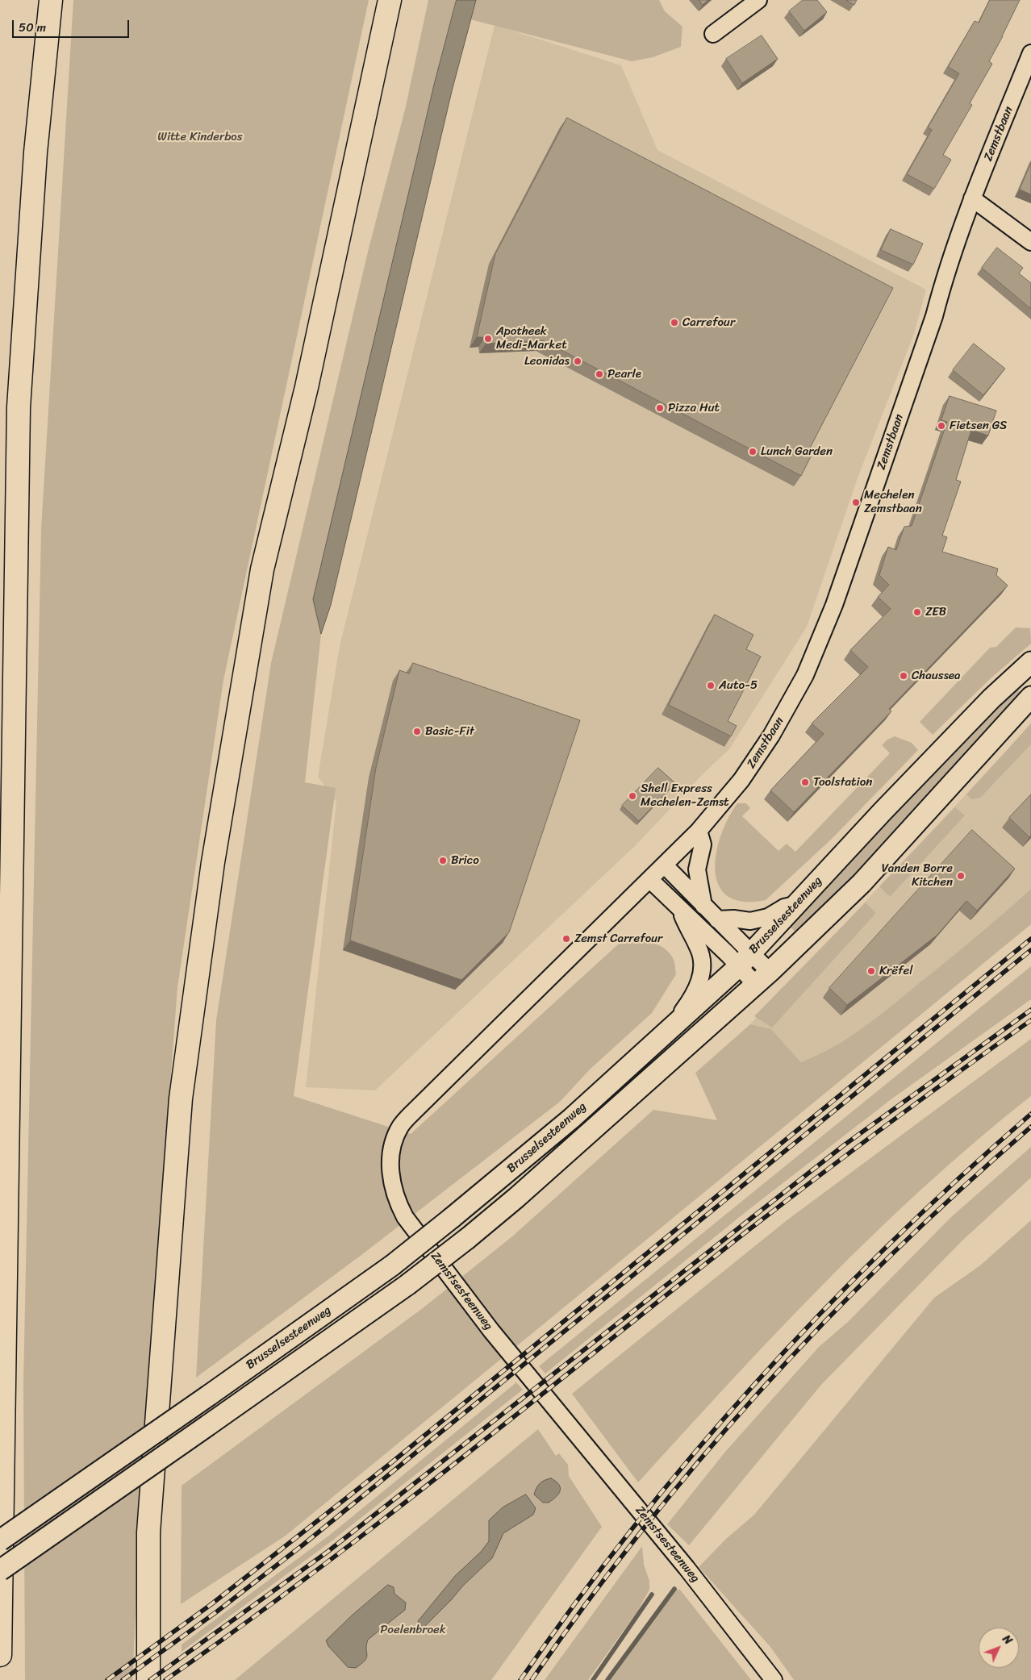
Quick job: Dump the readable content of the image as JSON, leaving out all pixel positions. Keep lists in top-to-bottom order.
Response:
{
  "streets": {
    "main road": ["Brusselsesteenweg"],
    "street": ["Zemstbaan", "Zemstsesteenweg"]
  },
  "crossings": [
    ["Zemstbaan", "Zemstsesteenweg"]
  ],
  "parks": ["Witte Kinderbos", "Poelenbroek"],
  "places": [
    "Carrefour",
    "Apotheek Medi-Market",
    "Leonidas",
    "Pearle",
    "Pizza Hut",
    "Fietsen GS",
    "Lunch Garden",
    "Mechelen Zemstbaan",
    "ZEB",
    "Chaussea",
    "Auto-5",
    "Basic-Fit",
    "Toolstation",
    "Shell Express Mechelen-Zemst",
    "Brico",
    "Vanden Borre Kitchen",
    "Zemst Carrefour",
    "Krëfel"
  ],
  "scale_bar": "50 m",
  "north": "top right"
}
